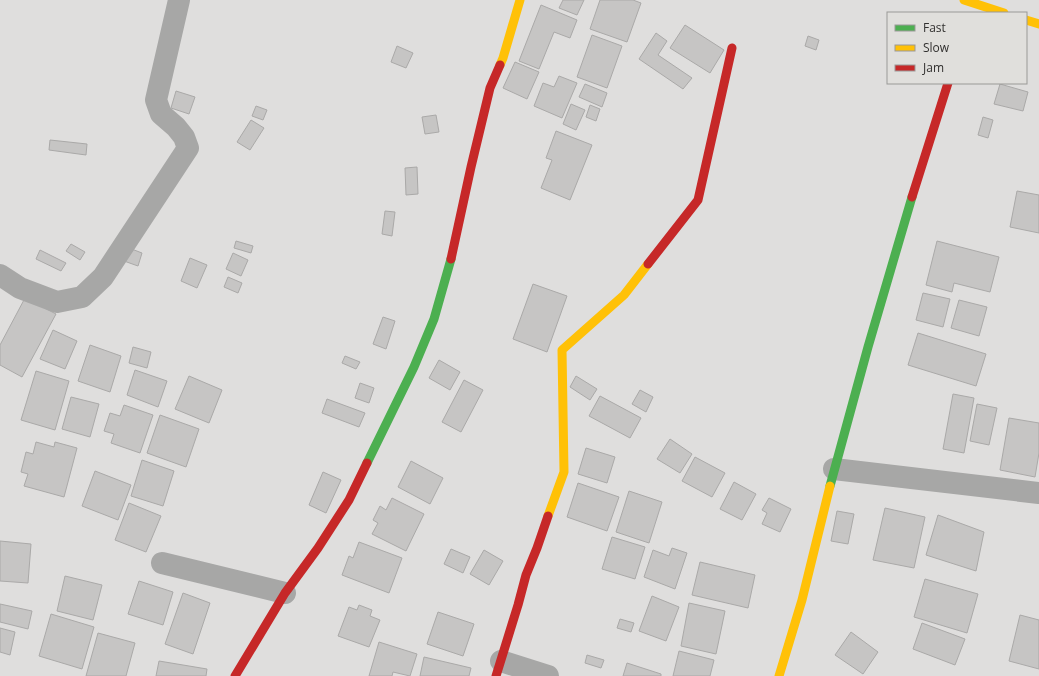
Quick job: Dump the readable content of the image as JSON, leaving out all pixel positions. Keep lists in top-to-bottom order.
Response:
{
  "legend": ["Fast", "Slow", "Jam"]
}
